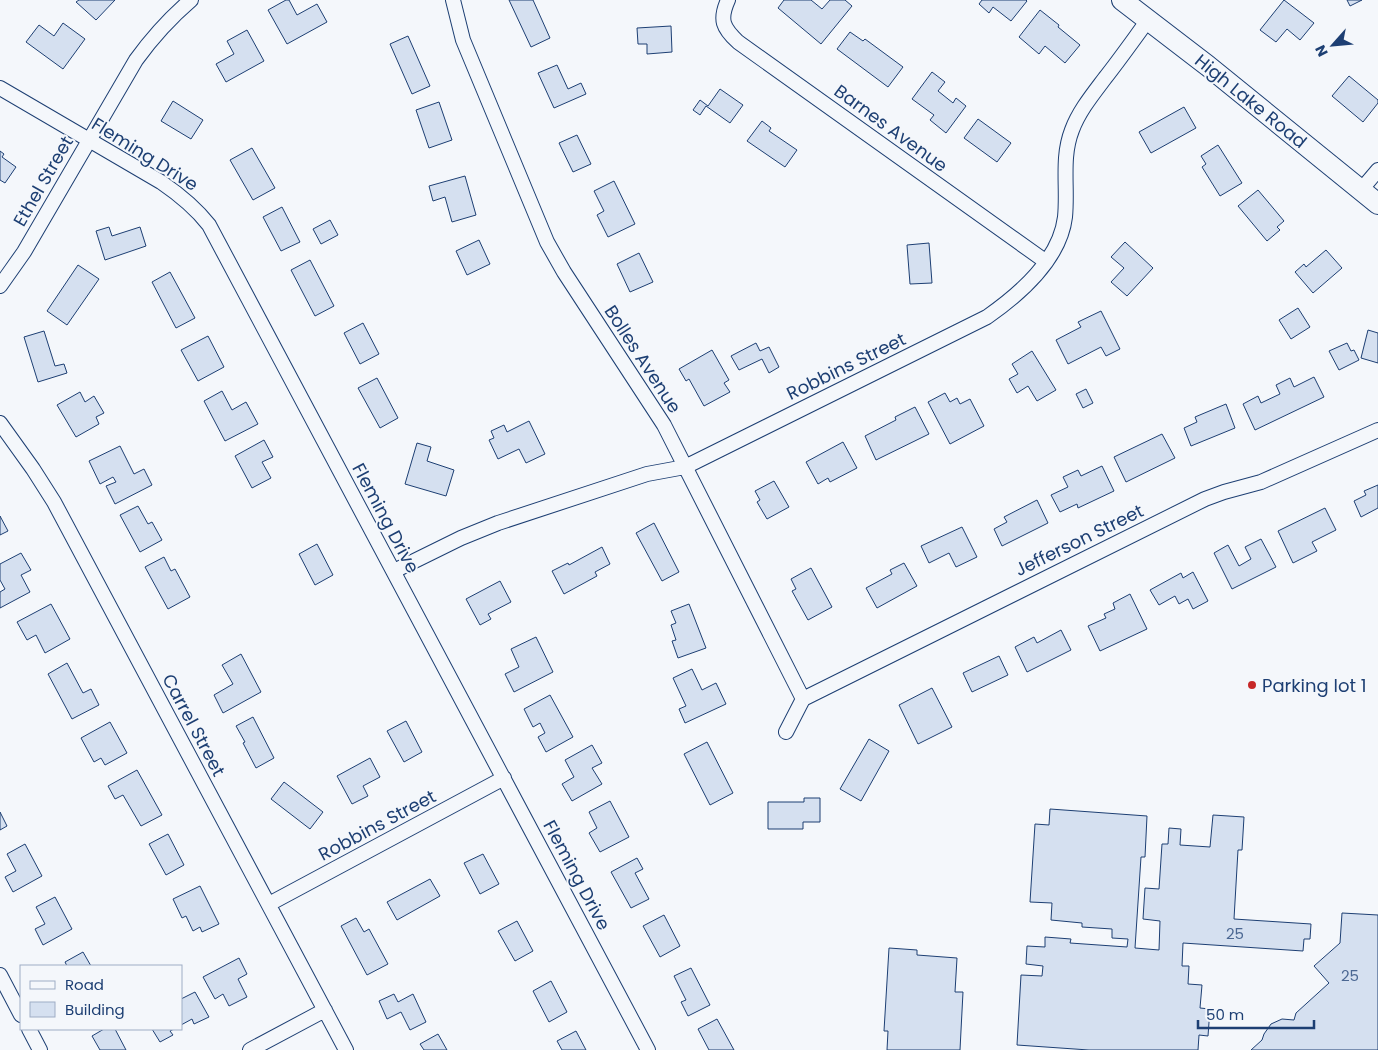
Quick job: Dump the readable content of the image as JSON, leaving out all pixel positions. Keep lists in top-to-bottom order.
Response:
{
  "streets": {
    "street": [
      "High Lake Road",
      "Barnes Avenue",
      "Fleming Drive",
      "Ethel Street",
      "Bolles Avenue",
      "Robbins Street",
      "Jefferson Street",
      "Carrel Street"
    ]
  },
  "crossings": [
    ["High Lake Road", "Robbins Street"],
    ["Barnes Avenue", "Robbins Street"],
    ["Fleming Drive", "Ethel Street"],
    ["Fleming Drive", "Robbins Street"],
    ["Bolles Avenue", "Robbins Street"],
    ["Bolles Avenue", "Jefferson Street"],
    ["Robbins Street", "Carrel Street"]
  ],
  "places": ["Parking lot 1"],
  "house_numbers": ["25", "25"],
  "legend": ["Road", "Building"],
  "scale_bar": "50 m",
  "north": "bottom left"
}
